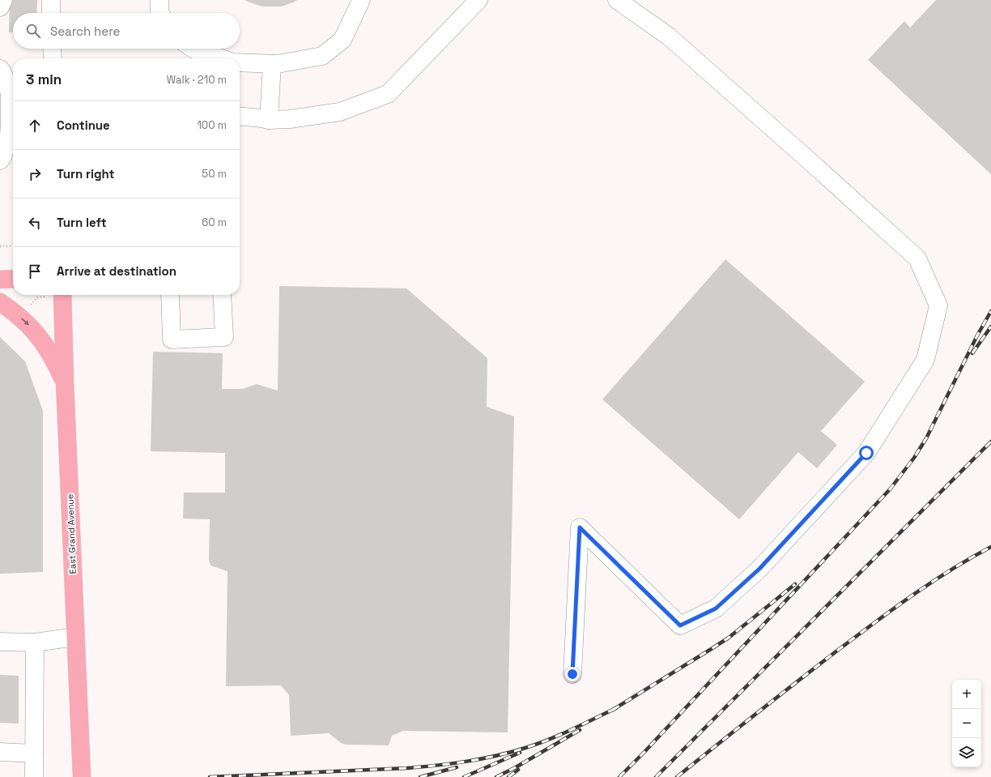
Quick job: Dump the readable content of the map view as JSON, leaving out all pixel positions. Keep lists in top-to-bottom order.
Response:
{
  "streets": {
    "main road": ["East Grand Avenue"]
  },
  "page": {
    "search": "Search here",
    "heading": ["3 min", "Walk · 210 m"],
    "list": [
      ["Continue", "100 m"],
      ["Turn right", "50 m"],
      ["Turn left", "60 m"],
      "Arrive at destination"
    ],
    "map_buttons": ["+", "−"]
  }
}
